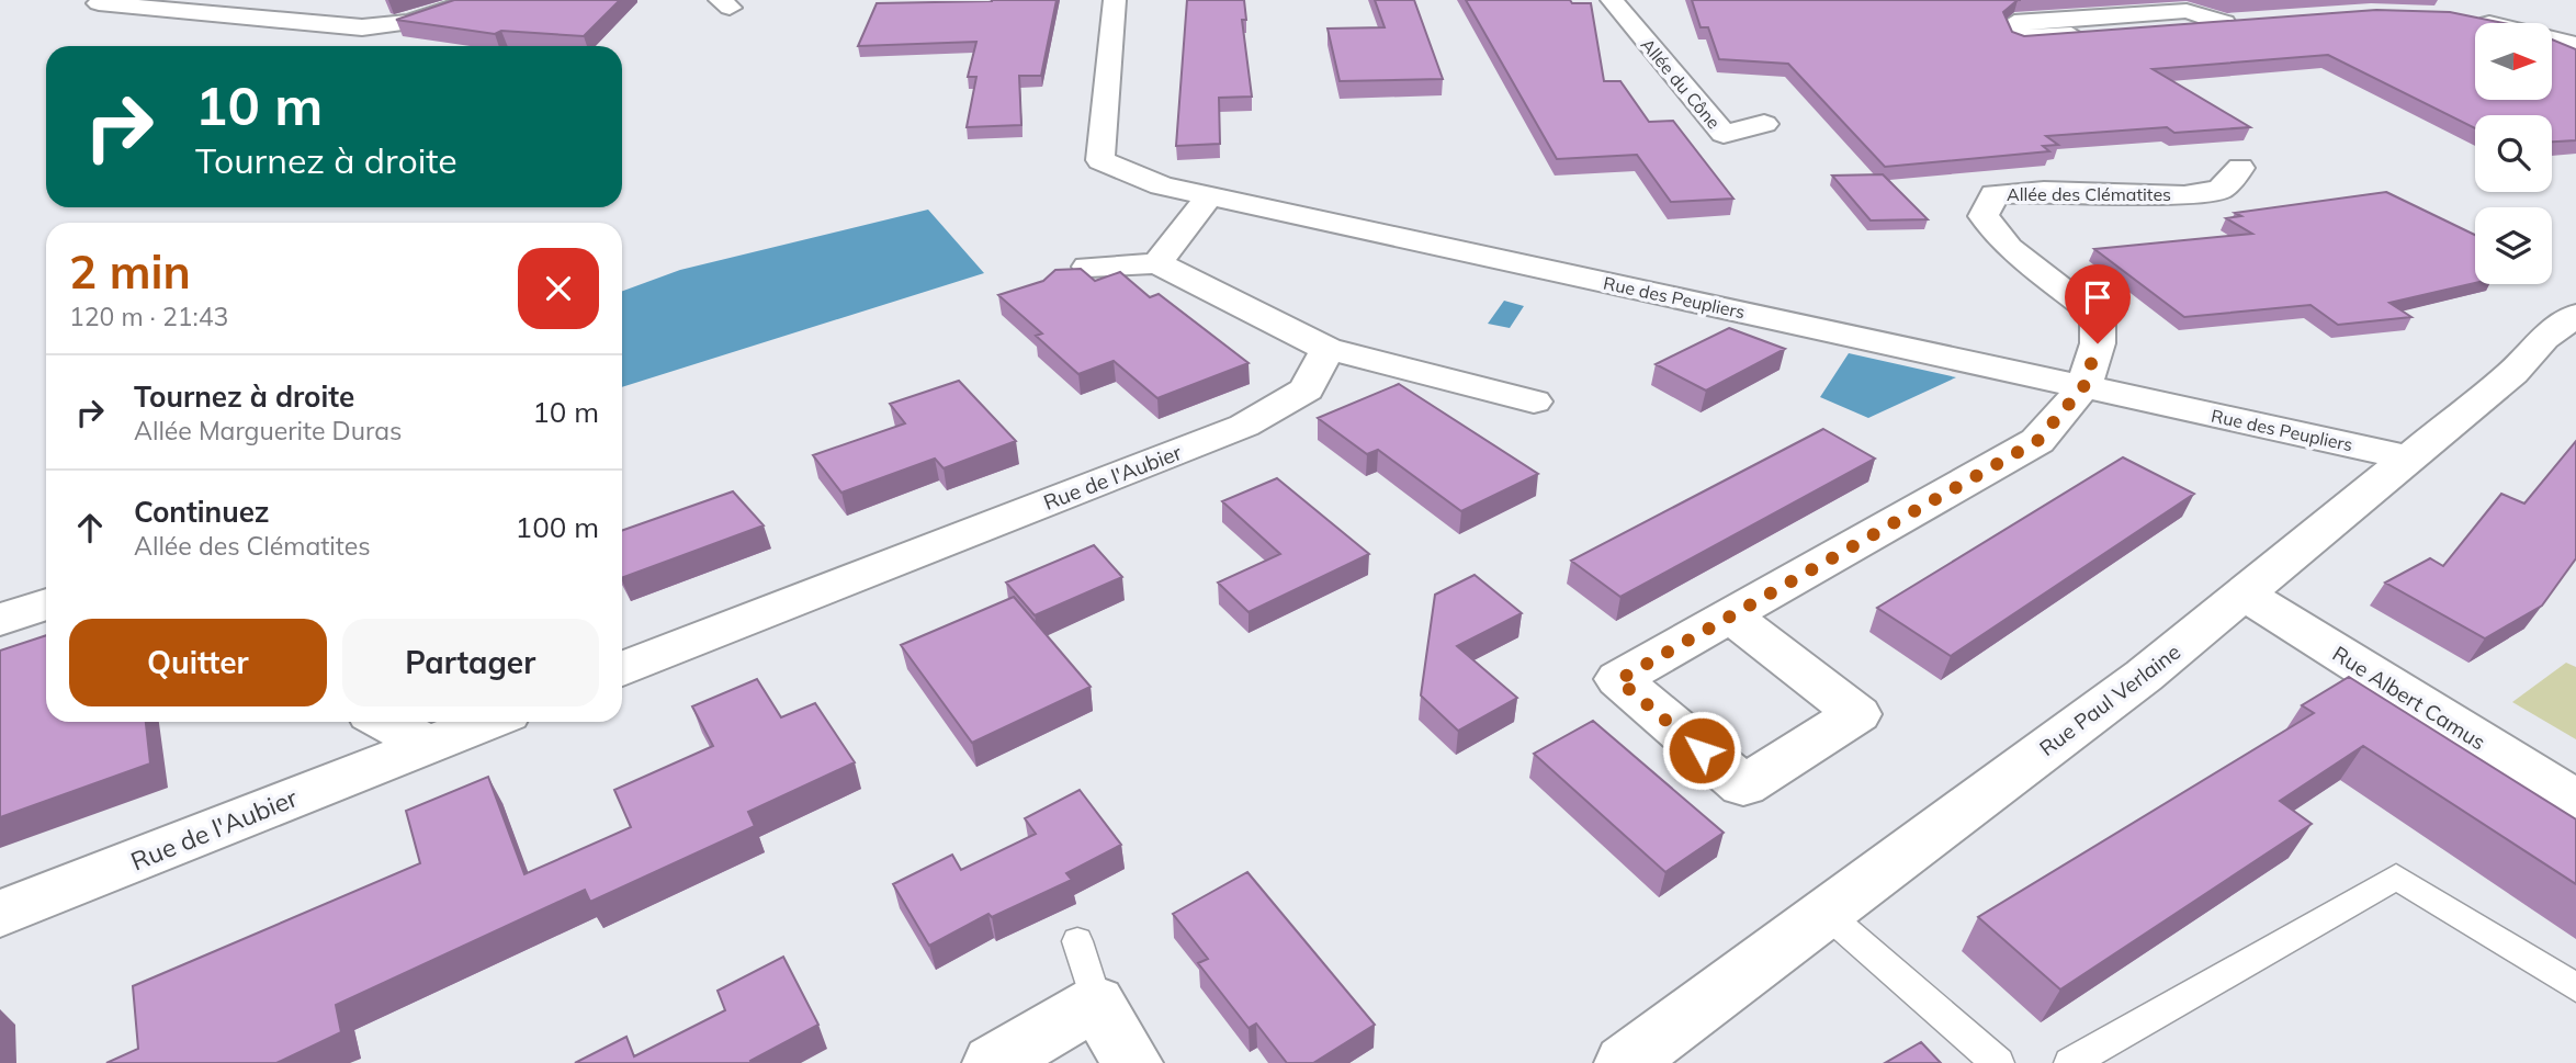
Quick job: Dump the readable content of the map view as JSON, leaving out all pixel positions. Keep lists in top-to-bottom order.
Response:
{
  "streets": {
    "street": [
      "Allée du Cône",
      "Allée des Clématites",
      "Rue des Peupliers",
      "Rue de l'Aubier",
      "Rue Albert Camus",
      "Rue Paul Verlaine"
    ]
  },
  "crossings": [
    ["Allée des Clématites", "Rue des Peupliers"],
    ["Rue des Peupliers", "Rue Paul Verlaine"],
    ["Rue Albert Camus", "Rue Paul Verlaine"]
  ],
  "north": "right",
  "page": {
    "turn": ["10 m", "Tournez à droite"],
    "heading": ["2 min", "120 m · 21:43"],
    "list": [
      {
        "name": "Tournez à droite",
        "note": "Allée Marguerite Duras",
        "value": "10 m"
      },
      {
        "name": "Continuez",
        "note": "Allée des Clématites",
        "value": "100 m"
      }
    ],
    "buttons": ["Quitter", "Partager"]
  }
}
